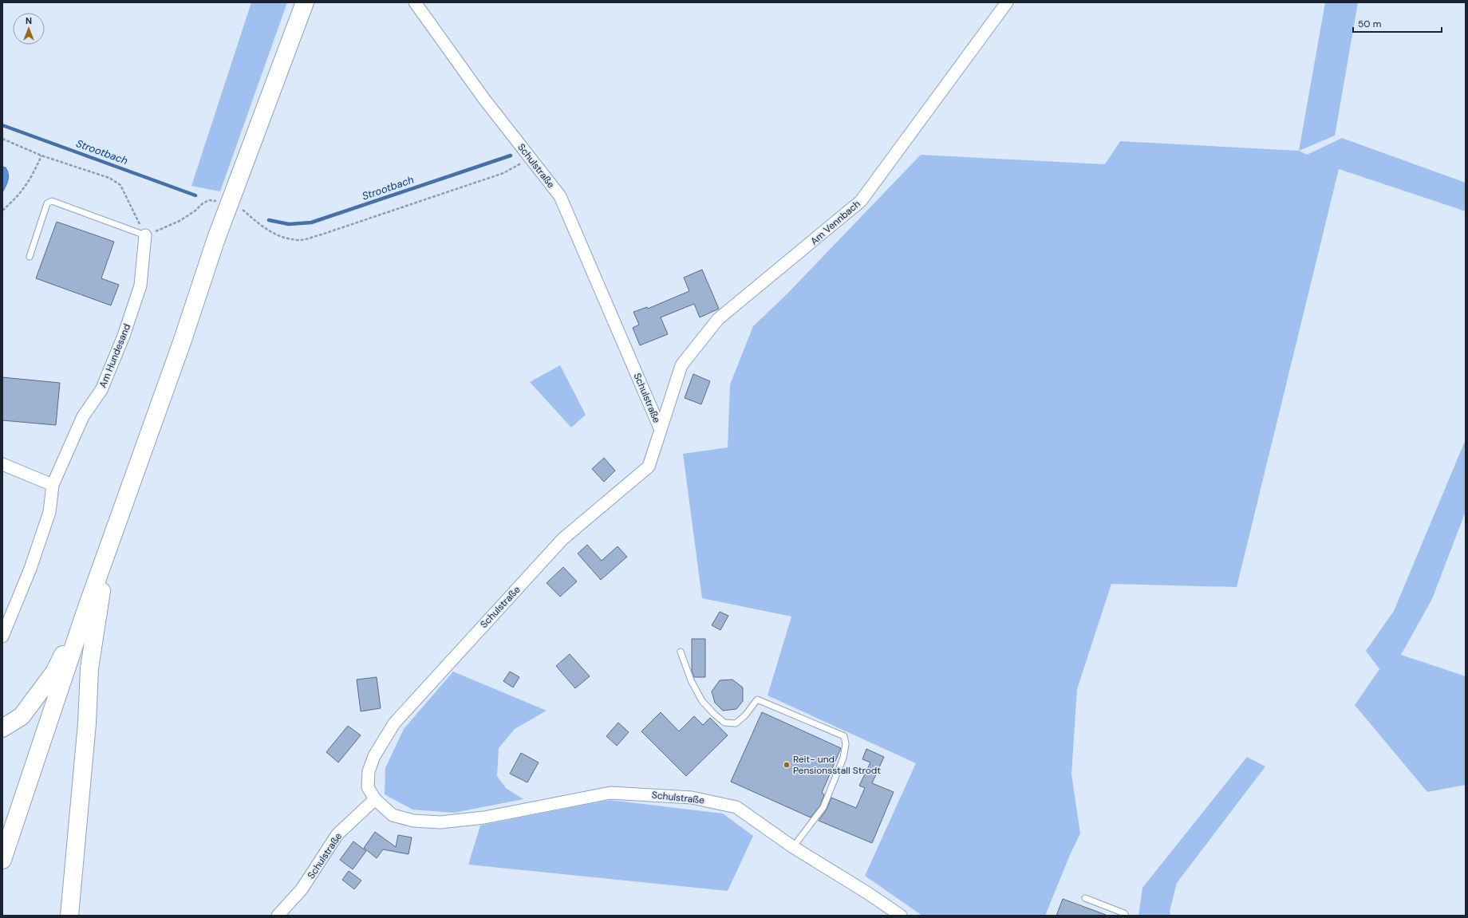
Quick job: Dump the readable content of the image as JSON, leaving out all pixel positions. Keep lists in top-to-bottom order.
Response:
{
  "streets": {
    "street": ["Schulstraße", "Am Vennbach", "Am Hundesand"]
  },
  "crossings": [
    ["Schulstraße", "Am Vennbach"]
  ],
  "water": ["Strootbach"],
  "places": ["Reit- und Pensionsstall Strodt"],
  "scale_bar": "50 m",
  "north": "top"
}
